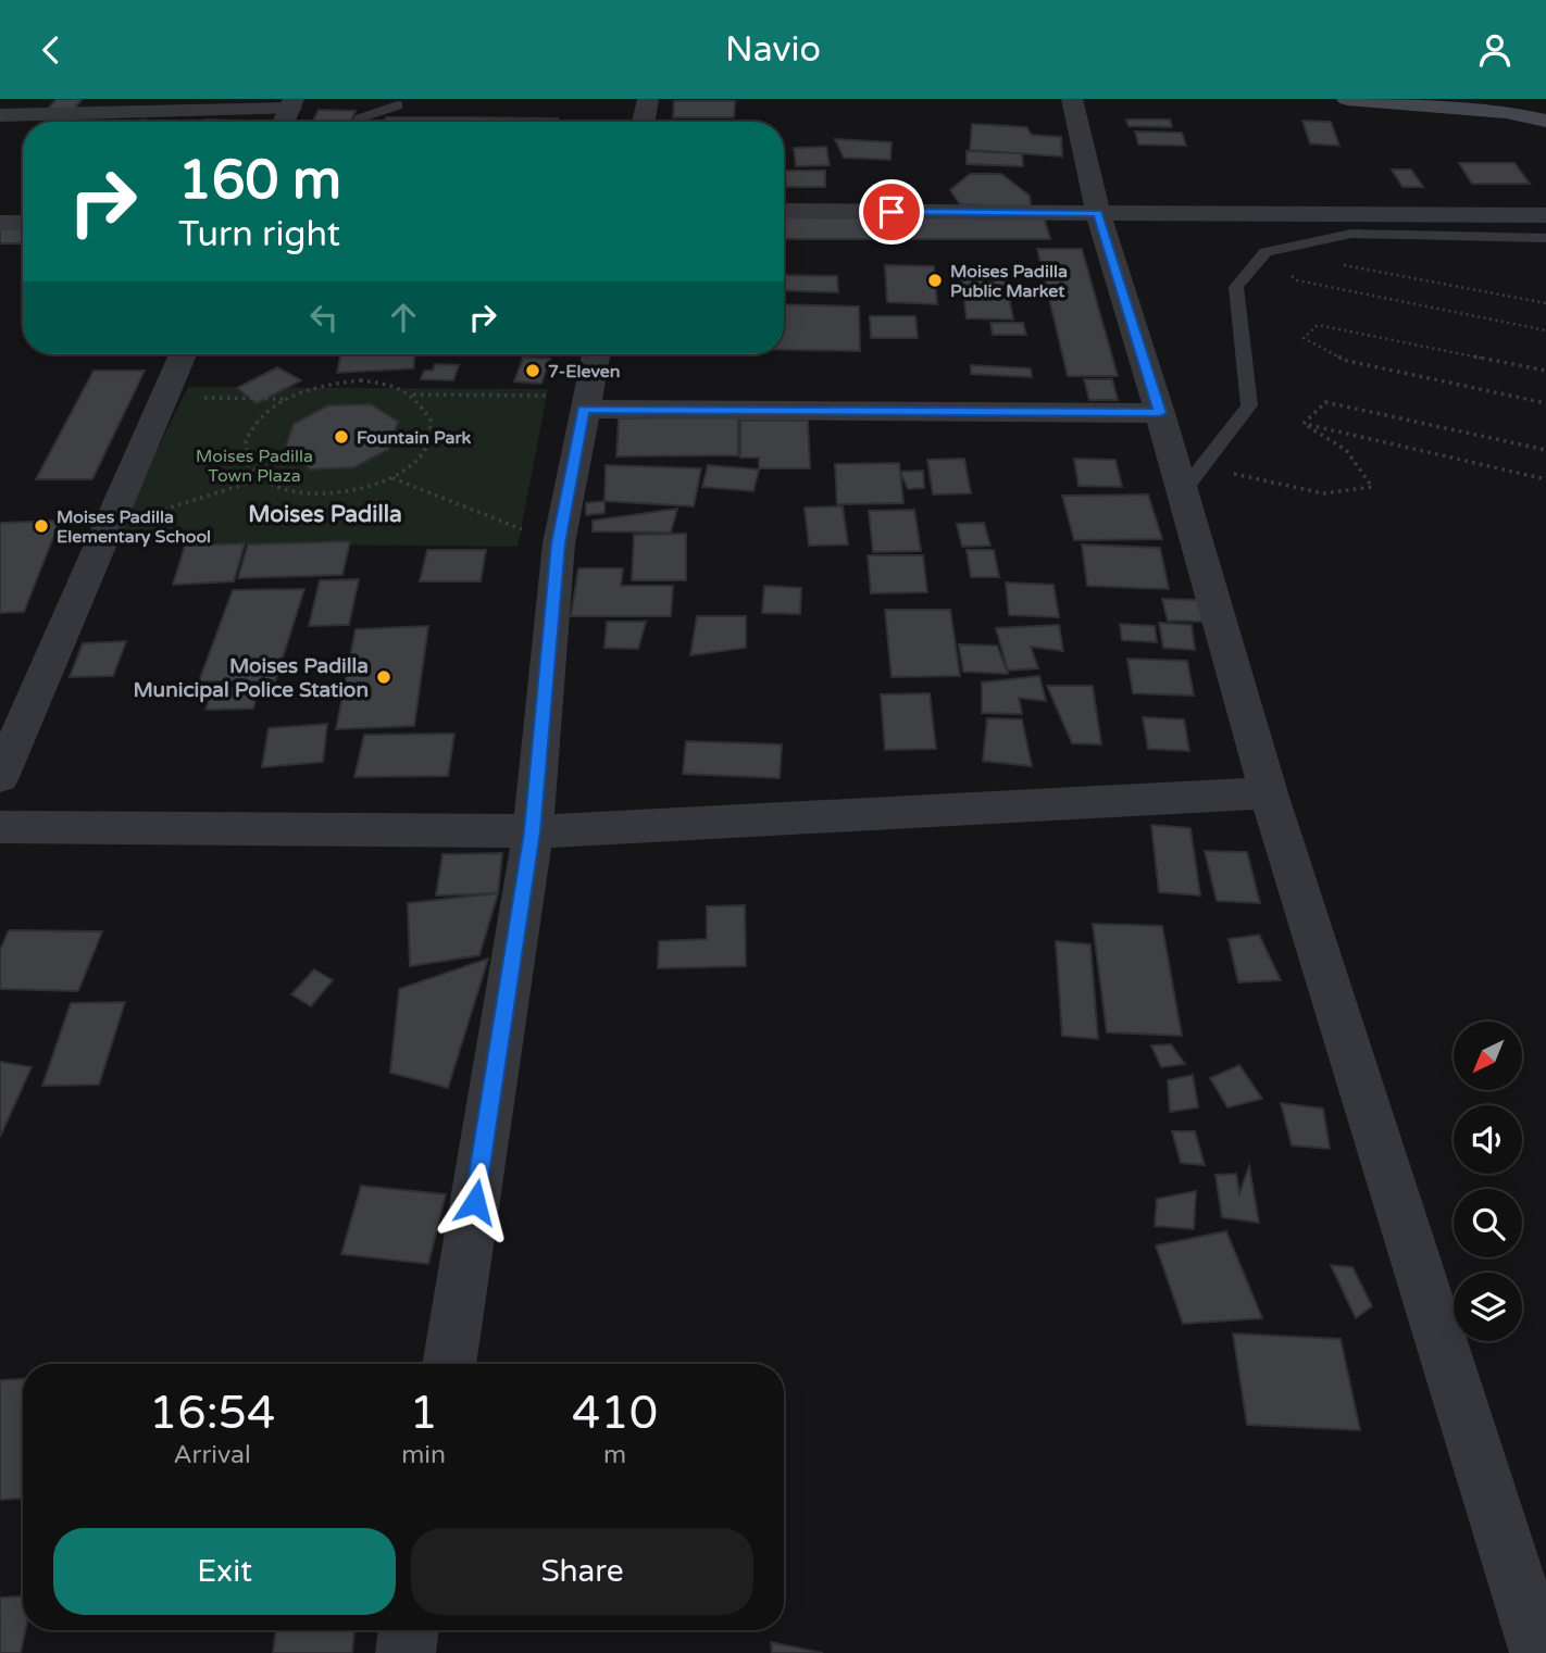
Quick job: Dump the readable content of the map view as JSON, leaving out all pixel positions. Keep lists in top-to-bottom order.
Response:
{
  "districts": ["Moises Padilla"],
  "parks": ["Moises Padilla Town Plaza"],
  "places": [
    "Moises Padilla Public Market",
    "7-Eleven",
    "Fountain Park",
    "Moises Padilla Elementary School",
    "Moises Padilla Municipal Police Station"
  ],
  "north": "bottom left",
  "page": {
    "header": "Navio",
    "turn": ["160 m", "Turn right"],
    "eta": [
      "16:54",
      "Arrival",
      "1",
      "min",
      "410",
      "m"
    ],
    "buttons": ["Exit", "Share"]
  }
}
